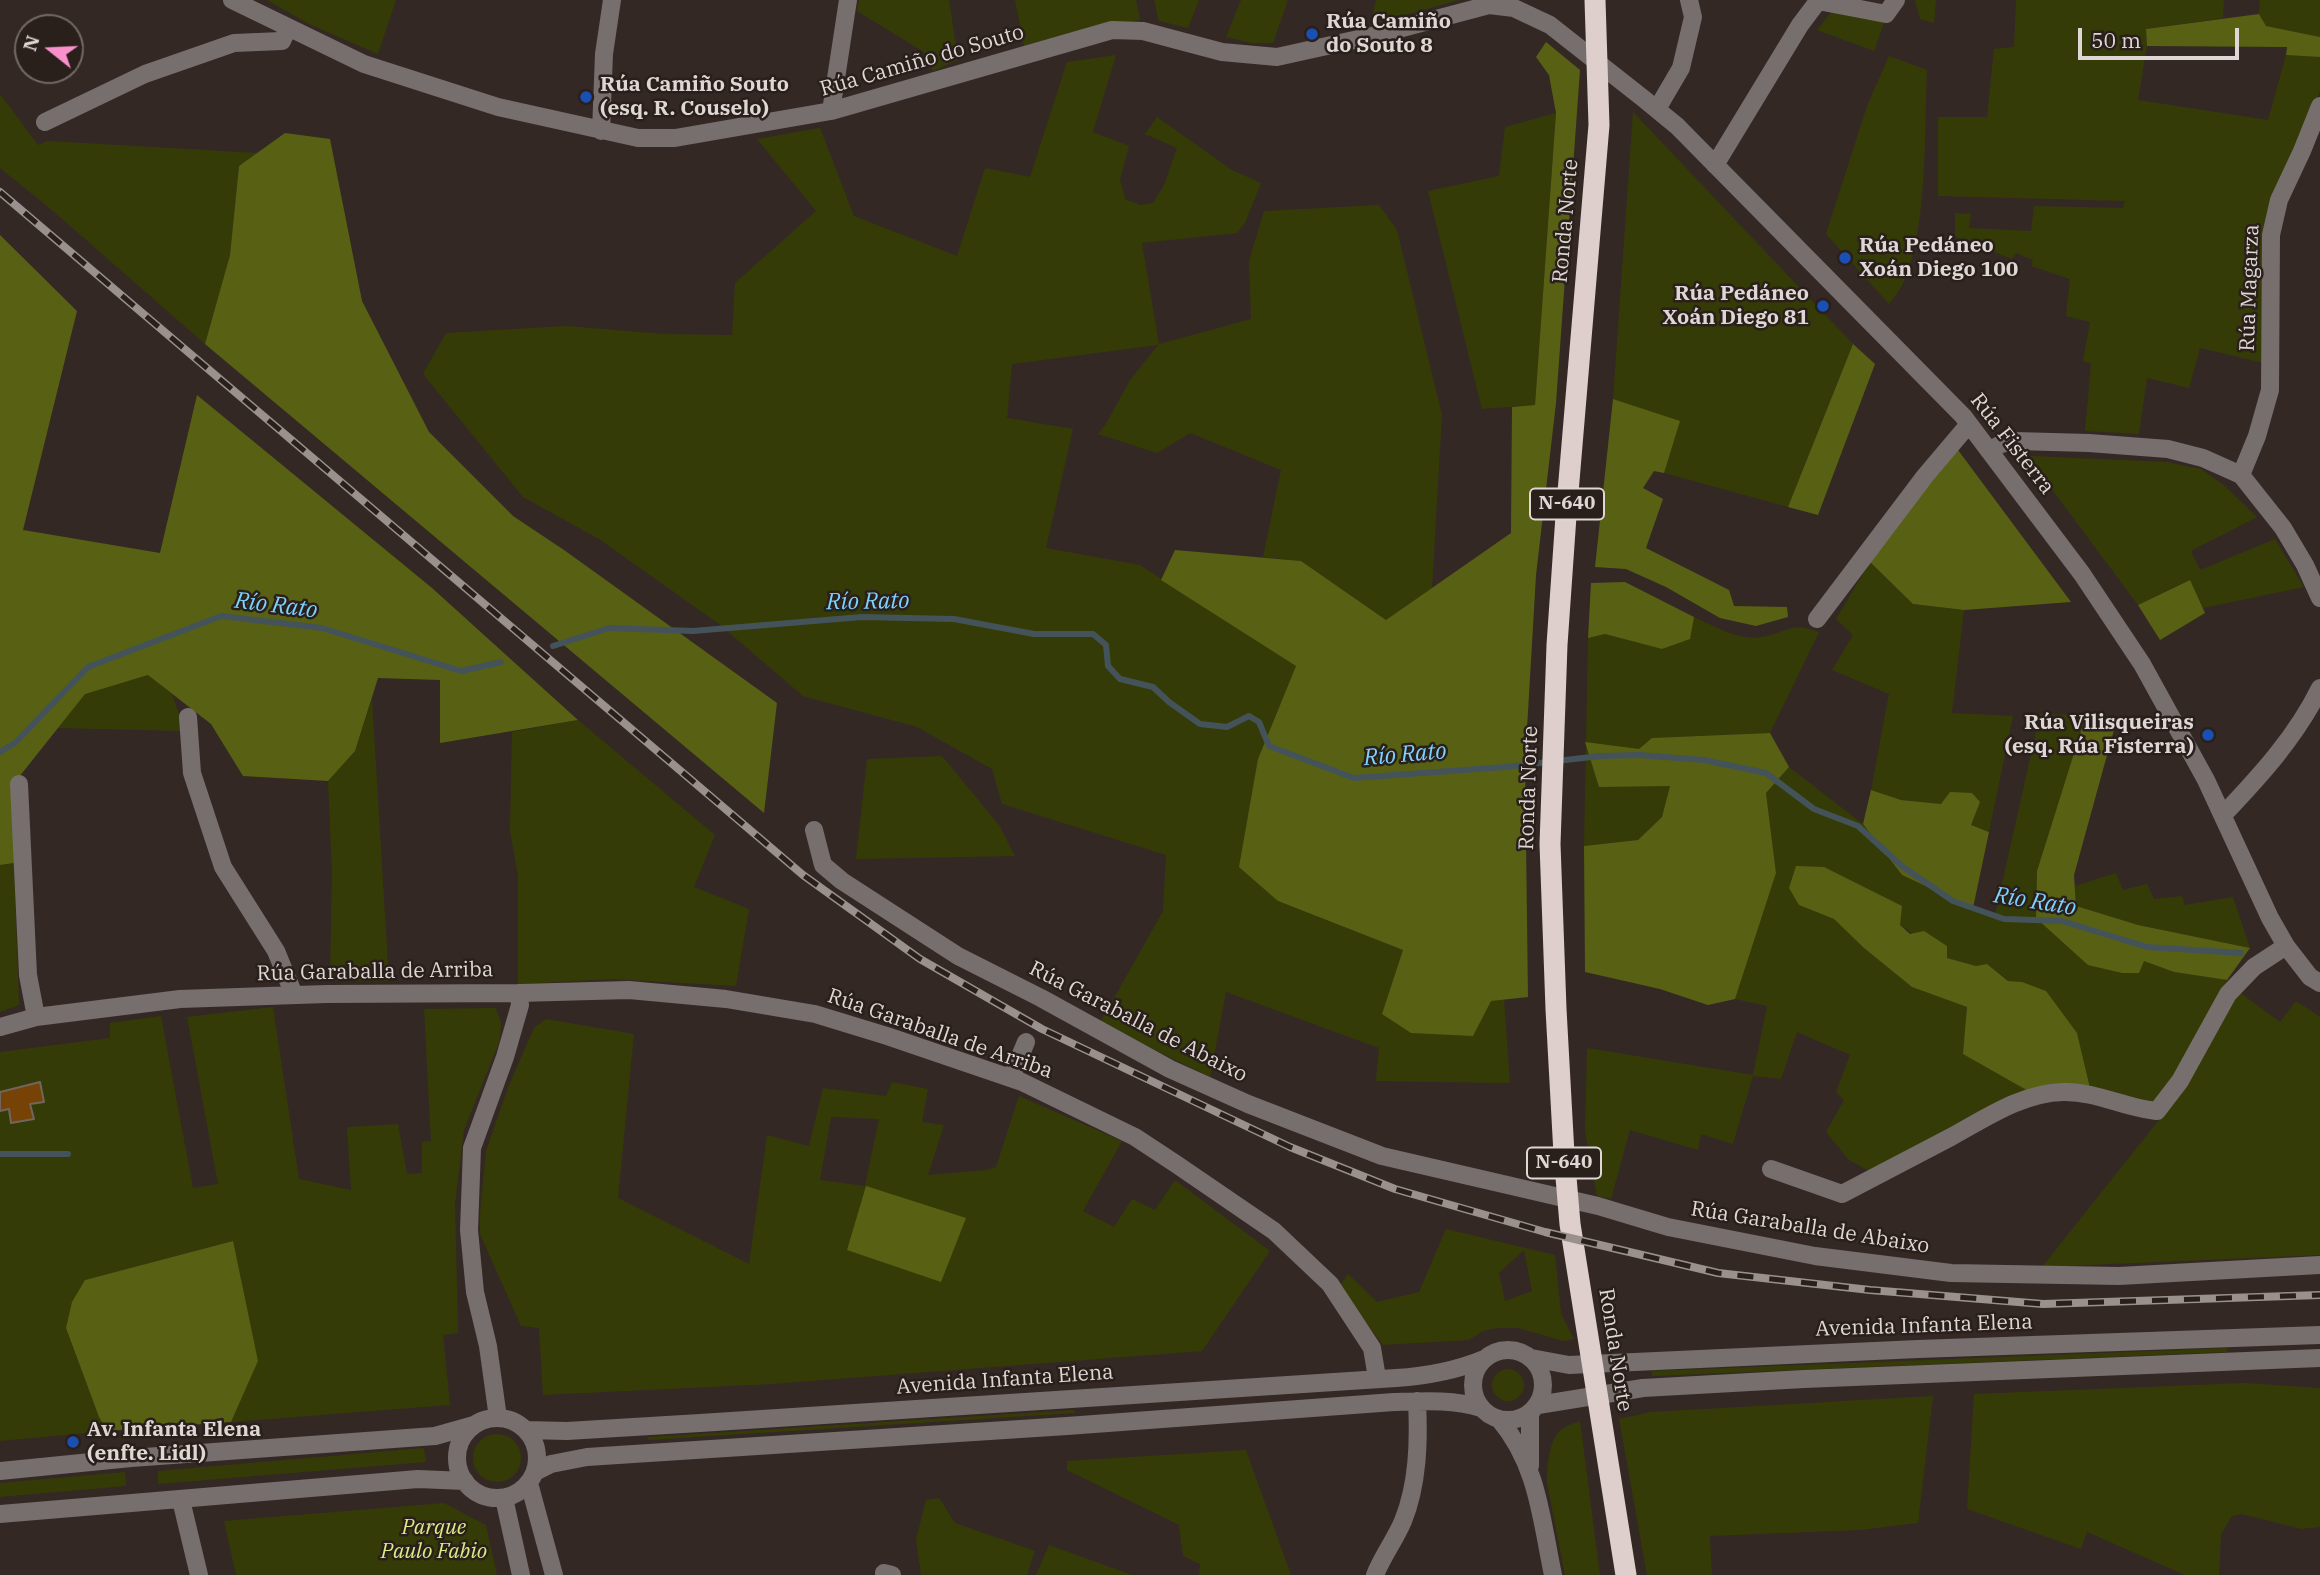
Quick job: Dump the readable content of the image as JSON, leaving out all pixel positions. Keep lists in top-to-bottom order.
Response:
{
  "streets": {
    "highway": ["Ronda Norte", "N-640"],
    "street": [
      "Rúa Camiño do Souto",
      "Rúa Magarza",
      "Rúa Fisterra",
      "Rúa Garaballa de Arriba",
      "Rúa Garaballa de Abaixo",
      "Avenida Infanta Elena"
    ]
  },
  "crossings": [
    ["Rúa Camiño do Souto", "Rúa Fisterra"],
    ["Rúa Garaballa de Arriba", "Avenida Infanta Elena"]
  ],
  "water": ["Río Rato"],
  "parks": ["Parque Paulo Fabio"],
  "places": [
    "Rúa Camiño do Souto 8",
    "Rúa Camiño Souto (esq. R. Couselo)",
    "Rúa Pedáneo Xoán Diego 100",
    "Rúa Pedáneo Xoán Diego 81",
    "Rúa Vilisqueiras (esq. Rúa Fisterra)",
    "Av. Infanta Elena (enfte. Lidl)"
  ],
  "scale_bar": "50 m",
  "north": "left"
}
